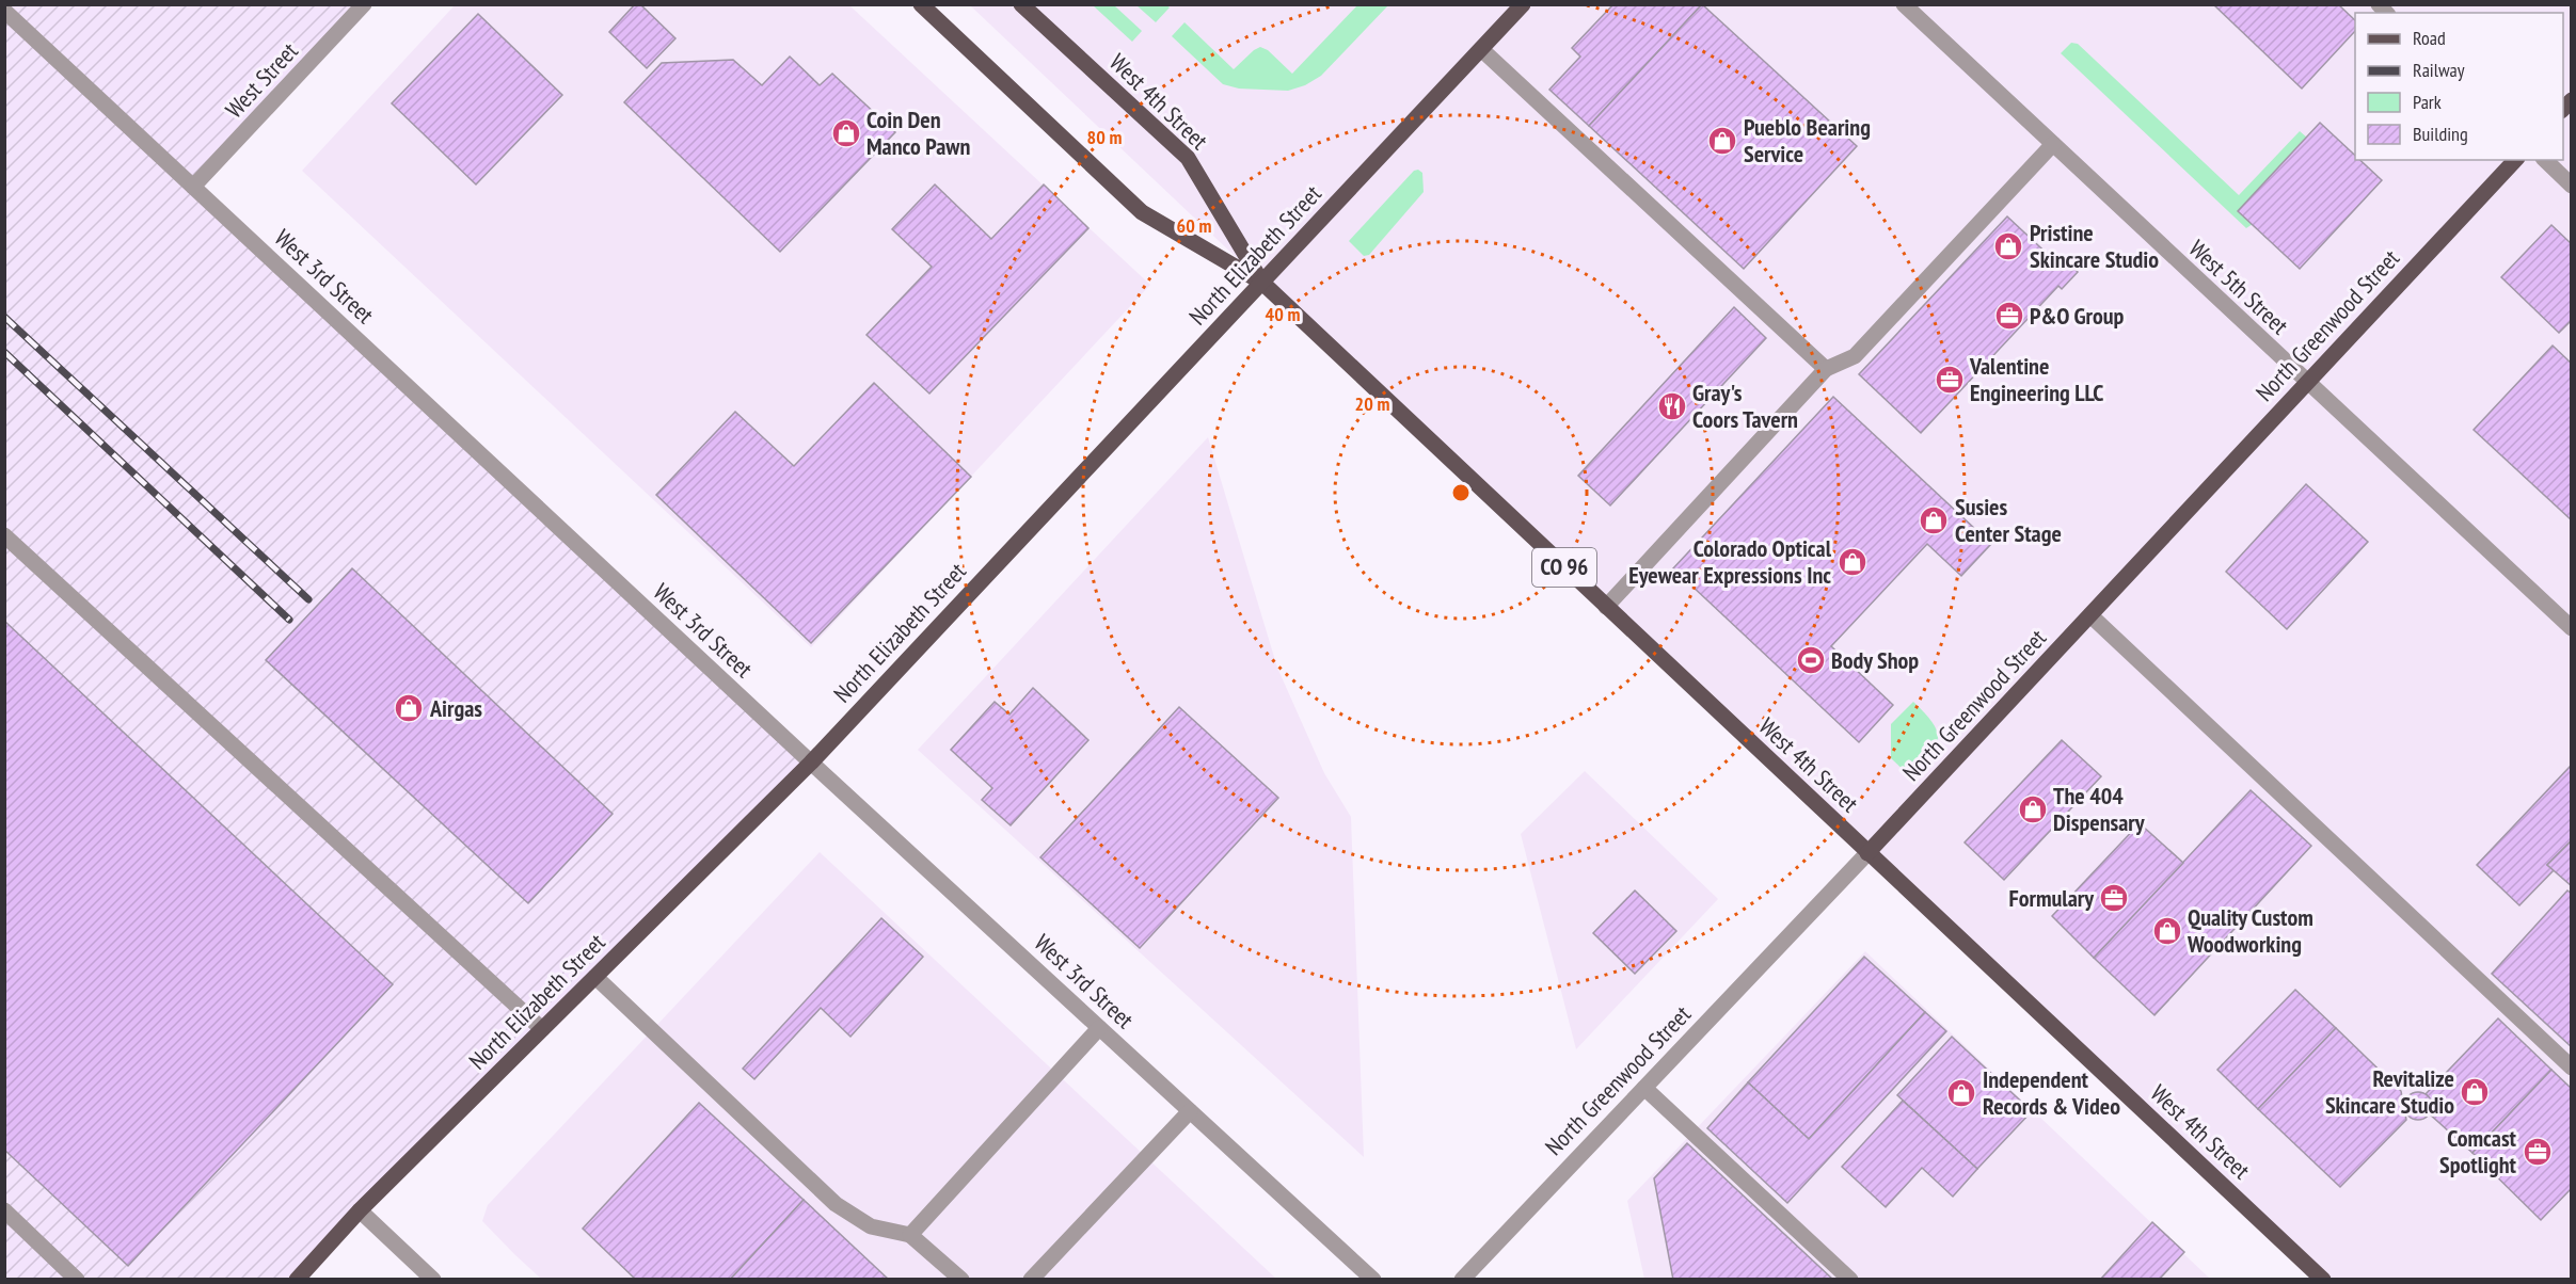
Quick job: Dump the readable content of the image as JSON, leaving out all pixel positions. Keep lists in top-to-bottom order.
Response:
{
  "streets": {
    "main road": [
      "West 4th Street",
      "North Elizabeth Street",
      "North Greenwood Street",
      "CO 96"
    ],
    "street": ["West Street", "West 3rd Street", "West 5th Street"]
  },
  "crossings": [
    ["West Street", "West 3rd Street"],
    ["West 4th Street", "North Elizabeth Street"],
    ["West 4th Street", "North Greenwood Street"],
    ["North Elizabeth Street", "West 3rd Street"],
    ["West 5th Street", "North Greenwood Street"]
  ],
  "places": {
    "shop": [
      "Coin Den Manco Pawn",
      "Pueblo Bearing Service",
      "Pristine Skincare Studio",
      "Susies Center Stage",
      "Colorado Optical Eyewear Expressions Inc",
      "Airgas",
      "The 404 Dispensary",
      "Quality Custom Woodworking",
      "Revitalize Skincare Studio",
      "Independent Records & Video"
    ],
    "office": [
      "P&O Group",
      "Valentine Engineering LLC",
      "Formulary",
      "Comcast Spotlight"
    ],
    "restaurant": ["Gray's Coors Tavern"],
    "sports": ["Body Shop"]
  },
  "legend": [
    "Road",
    "Railway",
    "Park",
    "Building"
  ],
  "rings": [
    "80 m",
    "60 m",
    "40 m",
    "20 m"
  ]
}
